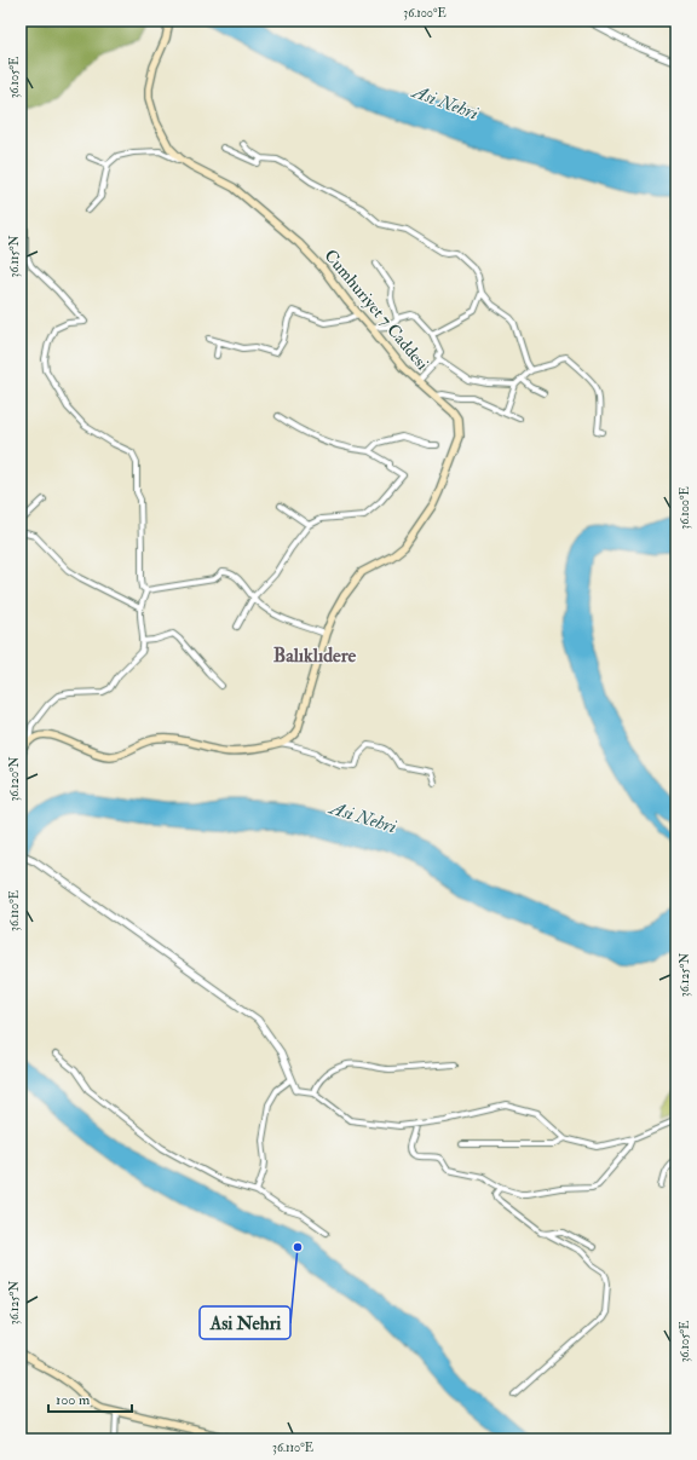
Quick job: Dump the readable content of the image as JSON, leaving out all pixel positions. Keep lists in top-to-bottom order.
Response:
{
  "streets": {
    "main road": ["Cumhuriyet 7 Caddesi"]
  },
  "districts": ["Balıklıdere"],
  "water": ["Asi Nehri"],
  "places": ["Asi Nehri"],
  "scale_bar": "100 m",
  "coordinates": [
    "36.100°E",
    "36.105°E",
    "36.115°N",
    "36.120°N",
    "36.110°E",
    "36.125°N"
  ]
}
